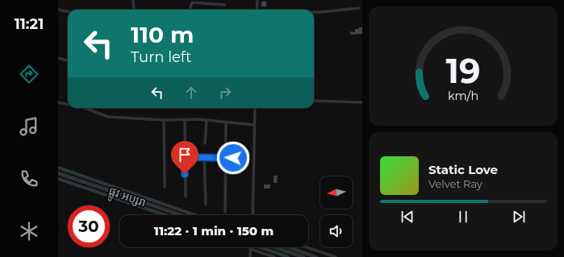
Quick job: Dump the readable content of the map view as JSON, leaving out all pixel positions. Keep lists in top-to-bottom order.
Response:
{
  "streets": {
    "street": ["ផ្លូវ អប្សរា"]
  },
  "north": "left",
  "page": {
    "tabs": "11:21",
    "turn": ["110 m", "Turn left"],
    "song": ["Static Love", "Velvet Ray"],
    "limit": "30",
    "trip": "11:22 · 1 min · 150 m",
    "gauge": ["19", "km/h"]
  }
}
